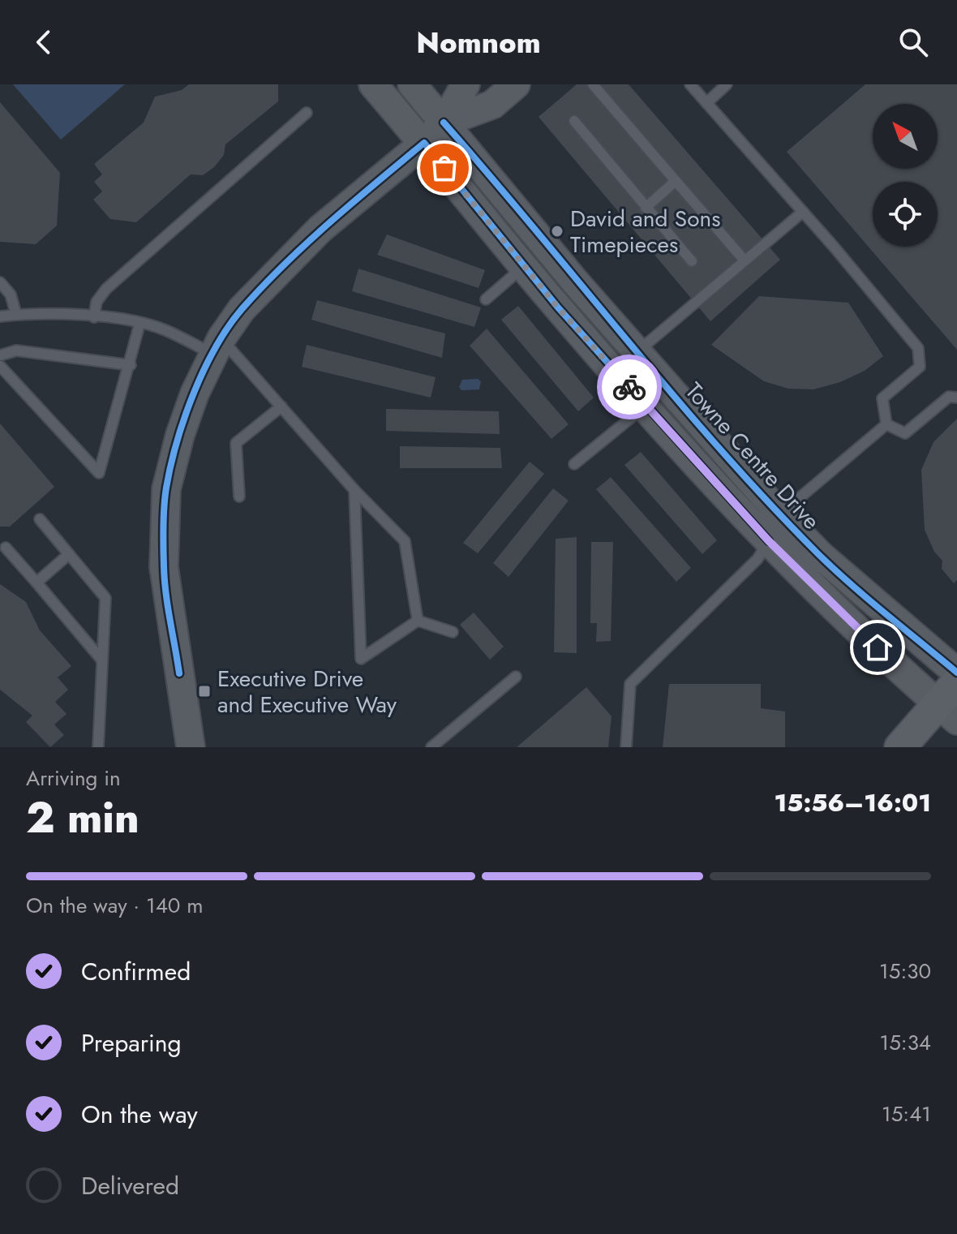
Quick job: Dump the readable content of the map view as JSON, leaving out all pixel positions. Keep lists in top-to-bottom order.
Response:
{
  "streets": {
    "main road": ["Towne Centre Drive"]
  },
  "places": {
    "other": ["David and Sons Timepieces"],
    "transit": ["Executive Drive and Executive Way"]
  },
  "north": "top left",
  "page": {
    "header": "Nomnom",
    "heading": ["2 min", "Arriving in", "15:56–16:01"],
    "bar": "On the way · 140 m",
    "list": [
      ["Confirmed", "15:30"],
      ["Preparing", "15:34"],
      ["On the way", "15:41"],
      "Delivered"
    ]
  }
}
